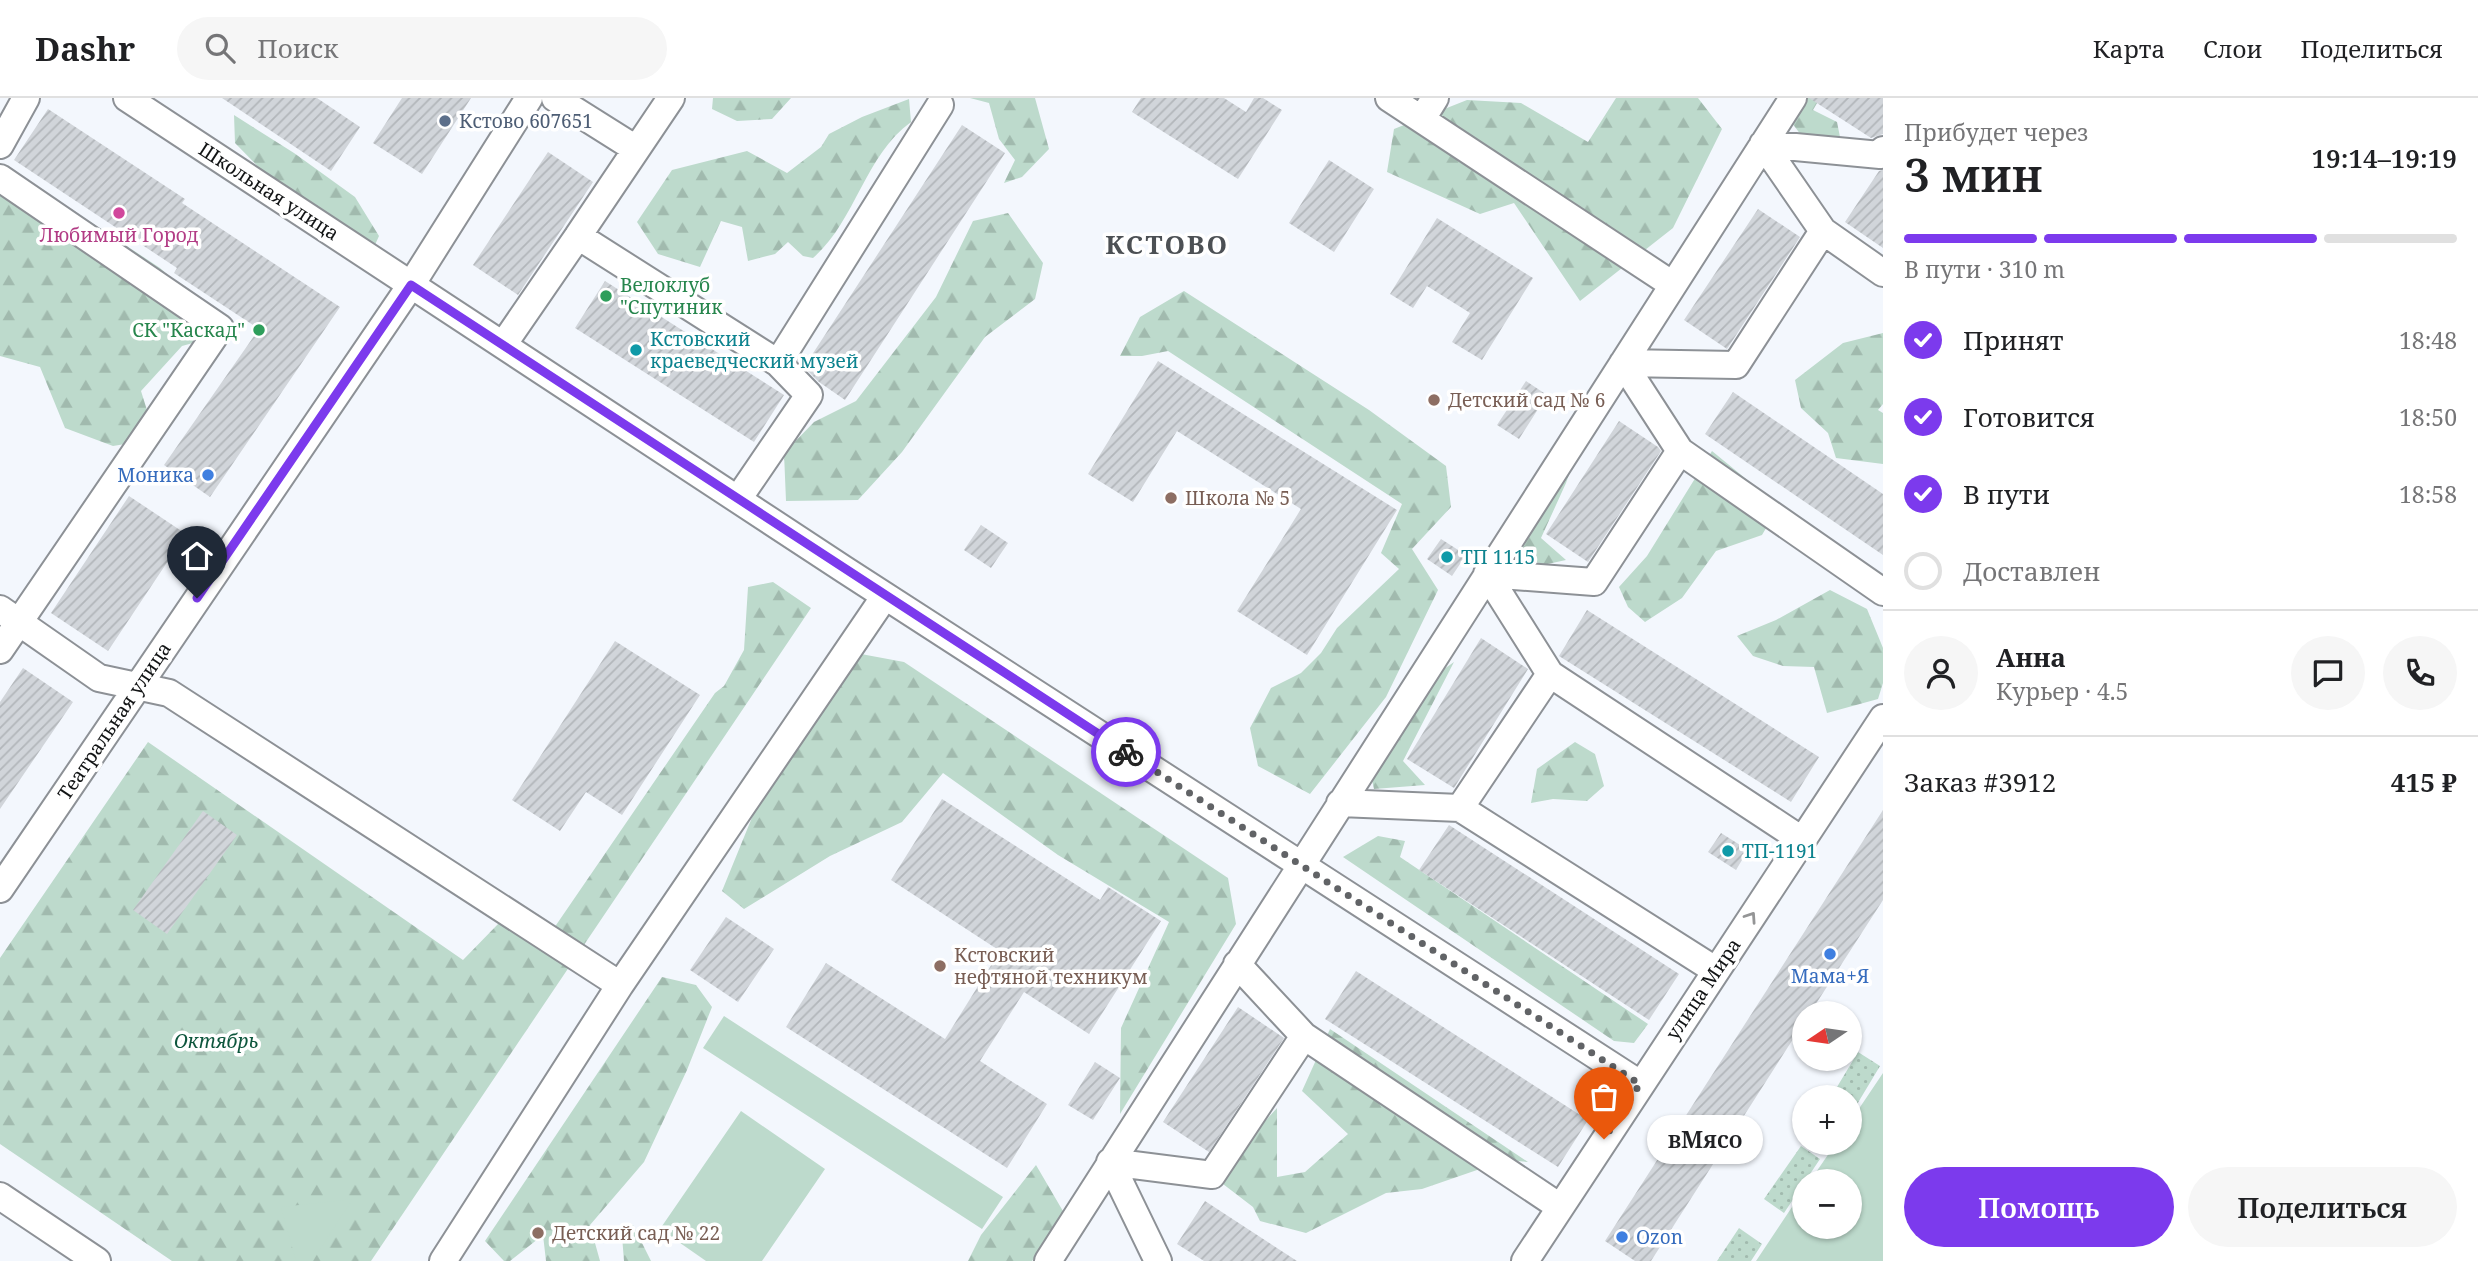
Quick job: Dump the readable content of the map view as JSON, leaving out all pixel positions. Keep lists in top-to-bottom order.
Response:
{
  "streets": {
    "street": ["Школьная улица", "Театральная улица", "улица Мира"]
  },
  "crossings": [
    ["Школьная улица", "Театральная улица"],
    ["Школьная улица", "улица Мира"]
  ],
  "districts": ["КСТОВО"],
  "parks": ["Октябрь"],
  "places": [
    "Кстово 607651",
    "Любимый Город",
    "Велоклуб \"Спутиник",
    "СК \"Каскад\"",
    "Кстовский краеведческий музей",
    "Детский сад № 6",
    "Моника",
    "Школа № 5",
    "ТП 1115",
    "ТП-1191",
    "Мама+Я",
    "Кстовский нефтяной техникум",
    "вМясо",
    "Детский сад № 22",
    "Ozon"
  ],
  "north": "left",
  "page": {
    "header": "Dashr",
    "search": "Поиск",
    "nav": ["Карта", "Слои", "Поделиться"],
    "heading": ["3 мин", "Прибудет через", "19:14–19:19"],
    "panel": [
      "Анна",
      "Курьер · 4.5",
      "Заказ #3912",
      "415 ₽"
    ],
    "bar": "В пути · 310 m",
    "list": [
      ["Принят", "18:48"],
      ["Готовится", "18:50"],
      ["В пути", "18:58"],
      "Доставлен"
    ],
    "map_buttons": ["+", "−"],
    "bubble": "вМясо",
    "buttons": ["Помощь", "Поделиться"]
  }
}
